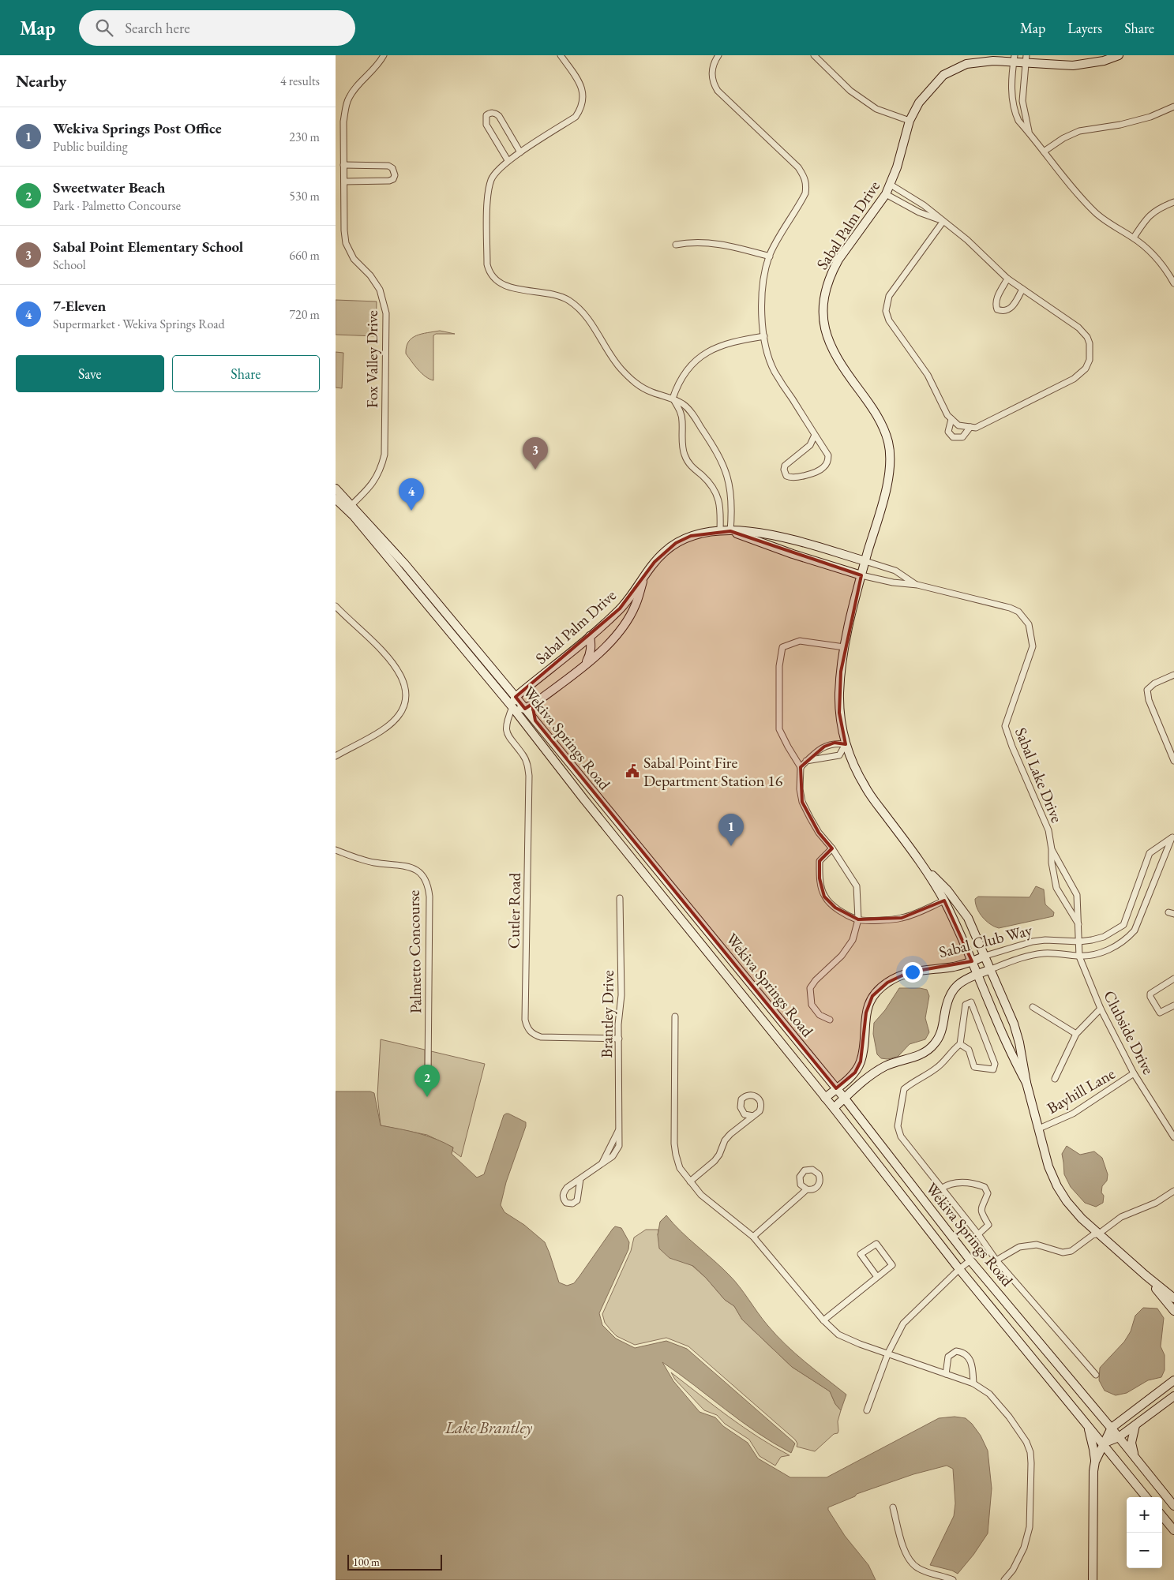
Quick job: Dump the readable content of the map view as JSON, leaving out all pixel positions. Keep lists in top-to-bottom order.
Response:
{
  "streets": {
    "street": [
      "Sabal Palm Drive",
      "Fox Valley Drive",
      "Wekiva Springs Road",
      "Sabal Lake Drive",
      "Cutler Road",
      "Sabal Club Way",
      "Palmetto Concourse",
      "Brantley Drive",
      "Clubside Drive",
      "Bayhill Lane"
    ]
  },
  "crossings": [
    ["Sabal Palm Drive", "Wekiva Springs Road"],
    ["Sabal Palm Drive", "Sabal Lake Drive"],
    ["Sabal Palm Drive", "Sabal Club Way"],
    ["Fox Valley Drive", "Wekiva Springs Road"],
    ["Wekiva Springs Road", "Cutler Road"],
    ["Wekiva Springs Road", "Sabal Club Way"],
    ["Sabal Lake Drive", "Sabal Club Way"],
    ["Sabal Lake Drive", "Clubside Drive"],
    ["Cutler Road", "Brantley Drive"],
    ["Sabal Club Way", "Clubside Drive"],
    ["Clubside Drive", "Bayhill Lane"]
  ],
  "water": ["Lake Brantley"],
  "places": {
    "public building": ["Sabal Point Fire Department Station 16"]
  },
  "scale_bar": "100 m",
  "page": {
    "header": "Map",
    "search": "Search here",
    "nav": ["Map", "Layers", "Share"],
    "heading": ["Nearby", "4 results"],
    "list": [
      {
        "mark": "1",
        "name": "Wekiva Springs Post Office",
        "note": "Public building",
        "value": "230 m"
      },
      {
        "mark": "2",
        "name": "Sweetwater Beach",
        "note": "Park · Palmetto Concourse",
        "value": "530 m"
      },
      {
        "mark": "3",
        "name": "Sabal Point Elementary School",
        "note": "School",
        "value": "660 m"
      },
      {
        "mark": "4",
        "name": "7-Eleven",
        "note": "Supermarket · Wekiva Springs Road",
        "value": "720 m"
      }
    ],
    "buttons": ["Save", "Share"],
    "pins": [
      "3",
      "4",
      "1",
      "2"
    ],
    "map_buttons": ["+", "−"],
    "scale": "100 m"
  }
}
